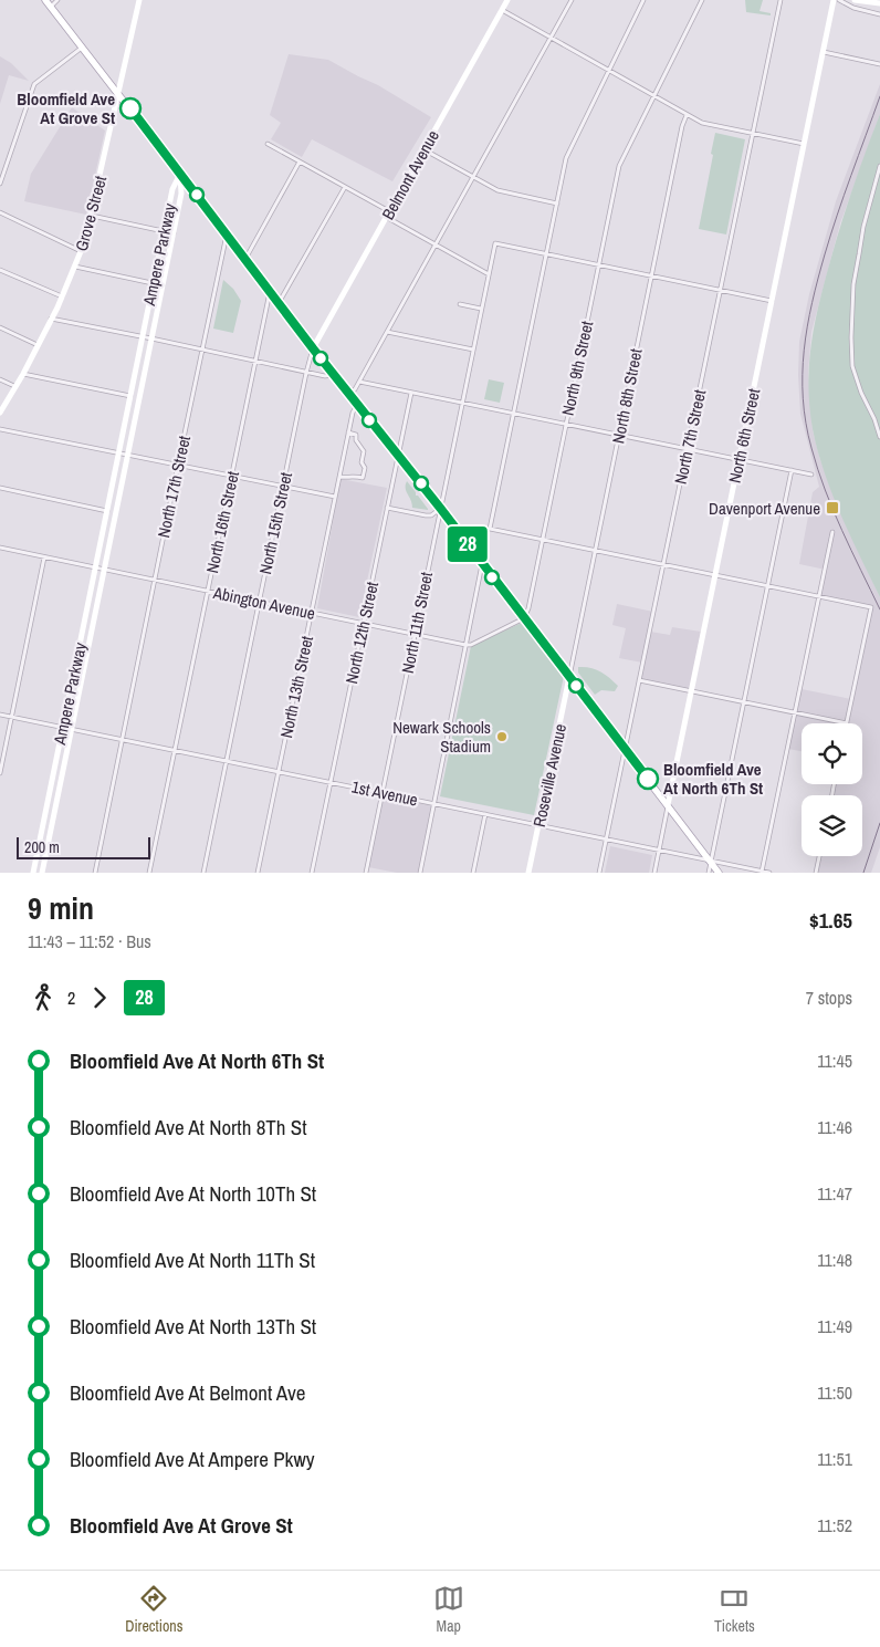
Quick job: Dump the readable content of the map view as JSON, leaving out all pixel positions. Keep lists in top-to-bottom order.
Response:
{
  "streets": {
    "street": [
      "Belmont Avenue",
      "Grove Street",
      "Ampere Parkway",
      "North 9th Street",
      "North 8th Street",
      "North 6th Street",
      "North 7th Street",
      "North 17th Street",
      "North 16th Street",
      "North 15th Street",
      "Abington Avenue",
      "North 11th Street",
      "North 12th Street",
      "North 13th Street",
      "Roseville Avenue",
      "1st Avenue"
    ]
  },
  "crossings": [
    ["Belmont Avenue", "North 15th Street"],
    ["Ampere Parkway", "Abington Avenue"],
    ["Ampere Parkway", "1st Avenue"],
    ["North 8th Street", "Roseville Avenue"],
    ["North 6th Street", "1st Avenue"],
    ["North 7th Street", "1st Avenue"],
    ["North 17th Street", "Abington Avenue"],
    ["North 17th Street", "1st Avenue"],
    ["North 16th Street", "Abington Avenue"],
    ["North 16th Street", "1st Avenue"],
    ["North 15th Street", "Abington Avenue"],
    ["North 15th Street", "1st Avenue"],
    ["Abington Avenue", "North 11th Street"],
    ["Abington Avenue", "North 12th Street"],
    ["Abington Avenue", "North 13th Street"],
    ["North 11th Street", "1st Avenue"],
    ["North 12th Street", "1st Avenue"],
    ["North 13th Street", "1st Avenue"],
    ["Roseville Avenue", "1st Avenue"]
  ],
  "places": {
    "other": ["Bloomfield Ave At Grove St", "Newark Schools Stadium", "Bloomfield Ave At North 6Th St"],
    "transit": ["Davenport Avenue"]
  },
  "lines": ["bus line 28"],
  "scale_bar": "200 m",
  "page": {
    "on_map": "28",
    "scale": "200 m",
    "heading": ["9 min", "11:43 – 11:52 · Bus", "$1.65"],
    "legs": ["2", "28", "7 stops"],
    "list": [
      {
        "name": "Bloomfield Ave At North 6Th St",
        "value": "11:45"
      },
      {
        "name": "Bloomfield Ave At North 8Th St",
        "value": "11:46"
      },
      {
        "name": "Bloomfield Ave At North 10Th St",
        "value": "11:47"
      },
      {
        "name": "Bloomfield Ave At North 11Th St",
        "value": "11:48"
      },
      {
        "name": "Bloomfield Ave At North 13Th St",
        "value": "11:49"
      },
      {
        "name": "Bloomfield Ave At Belmont Ave",
        "value": "11:50"
      },
      {
        "name": "Bloomfield Ave At Ampere Pkwy",
        "value": "11:51"
      },
      {
        "name": "Bloomfield Ave At Grove St",
        "value": "11:52"
      }
    ],
    "tabs": ["Directions", "Map", "Tickets"]
  }
}
